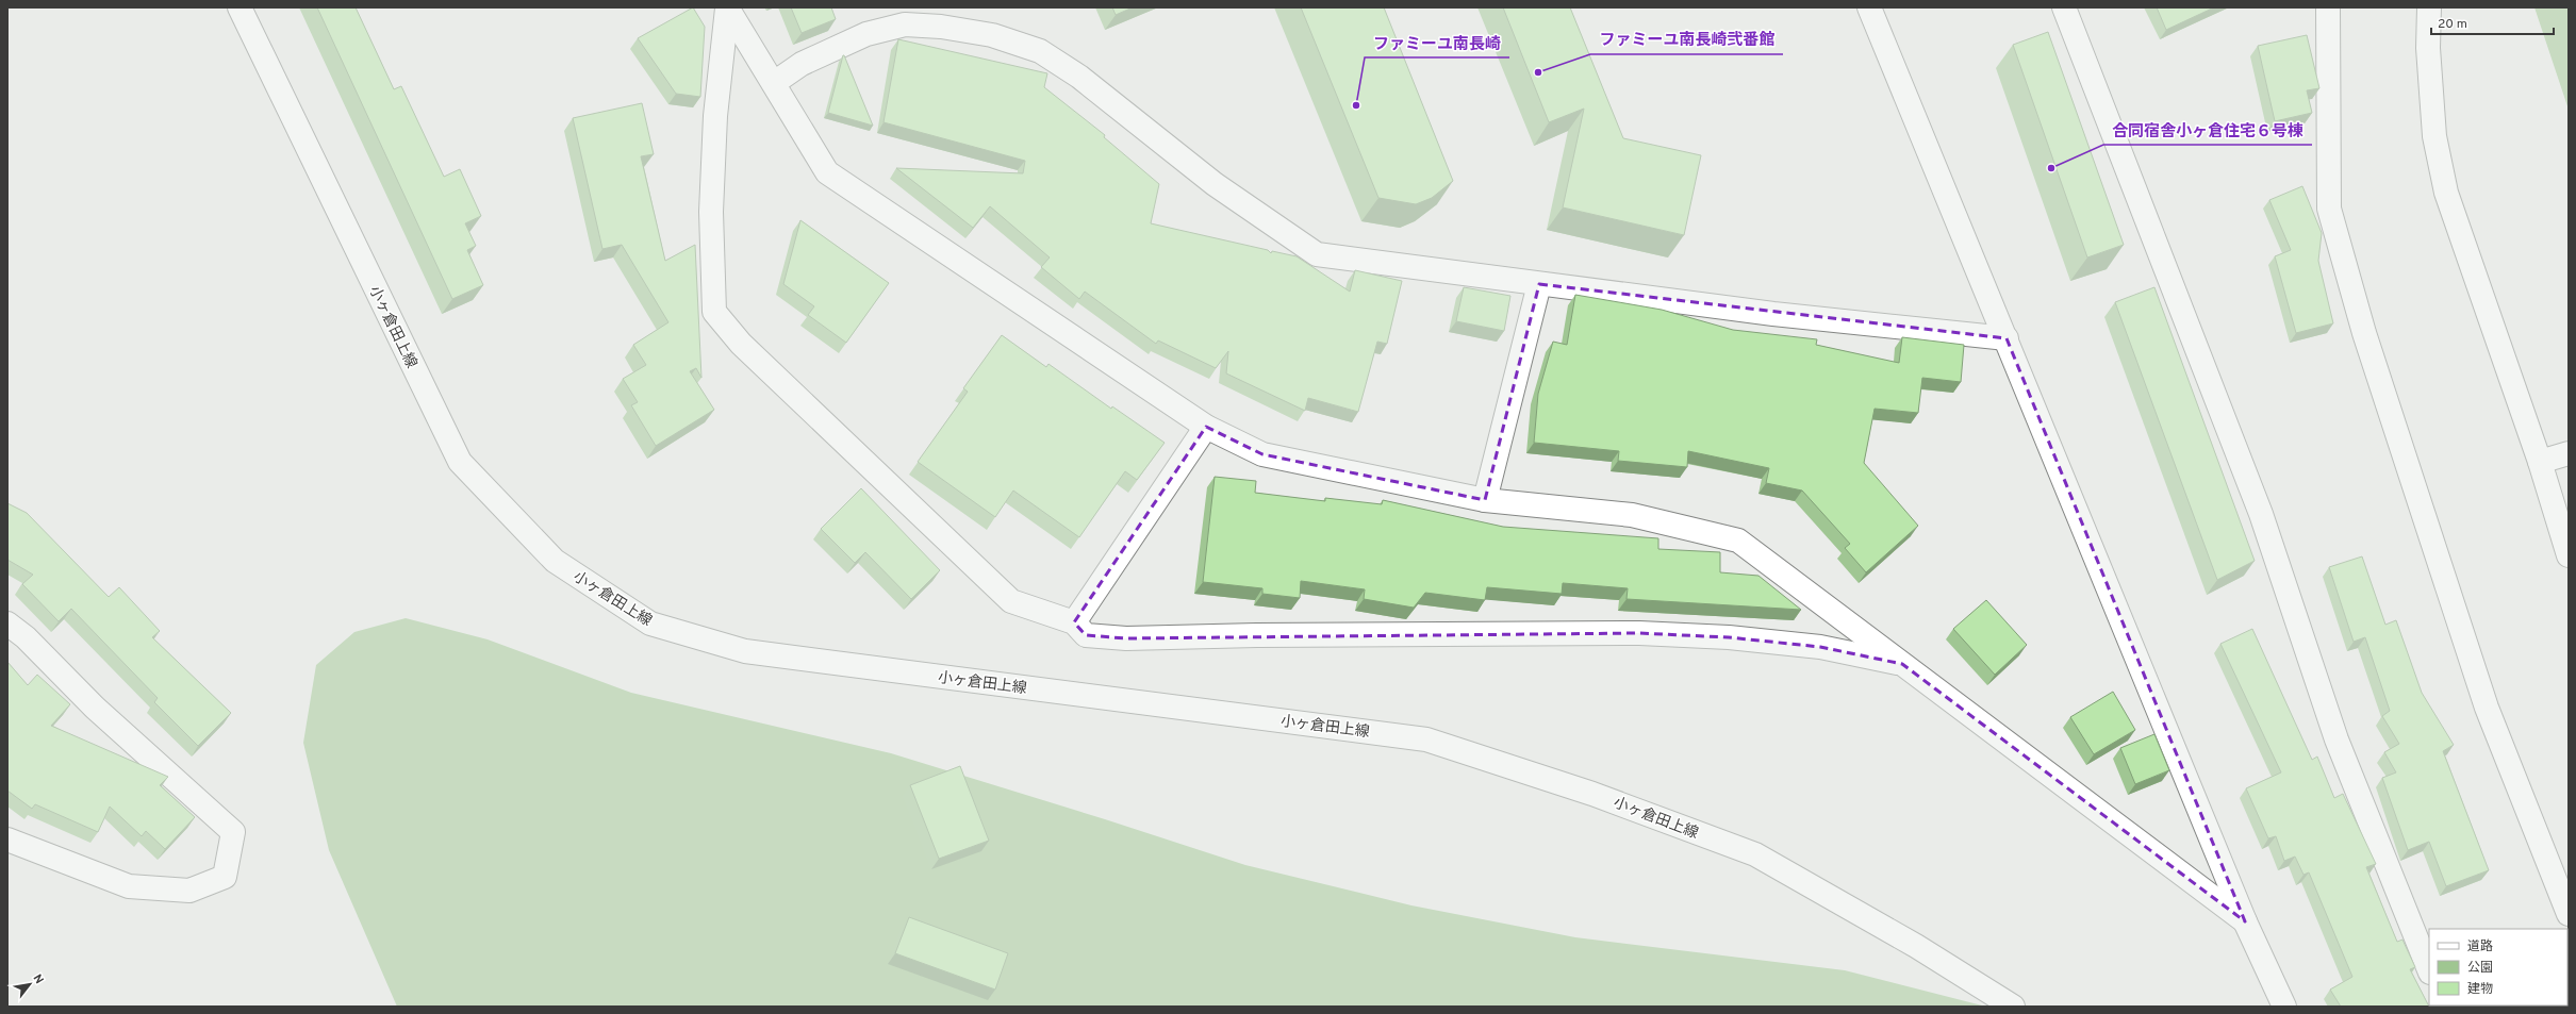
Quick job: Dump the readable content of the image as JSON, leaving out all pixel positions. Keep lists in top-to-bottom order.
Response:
{
  "streets": {
    "street": ["小ヶ倉田上線"]
  },
  "places": ["ファミーユ南長崎弐番館", "ファミーユ南長崎", "合同宿舎小ヶ倉住宅６号棟"],
  "legend": ["道路", "公園", "建物"],
  "scale_bar": "20 m",
  "north": "top right"
}
